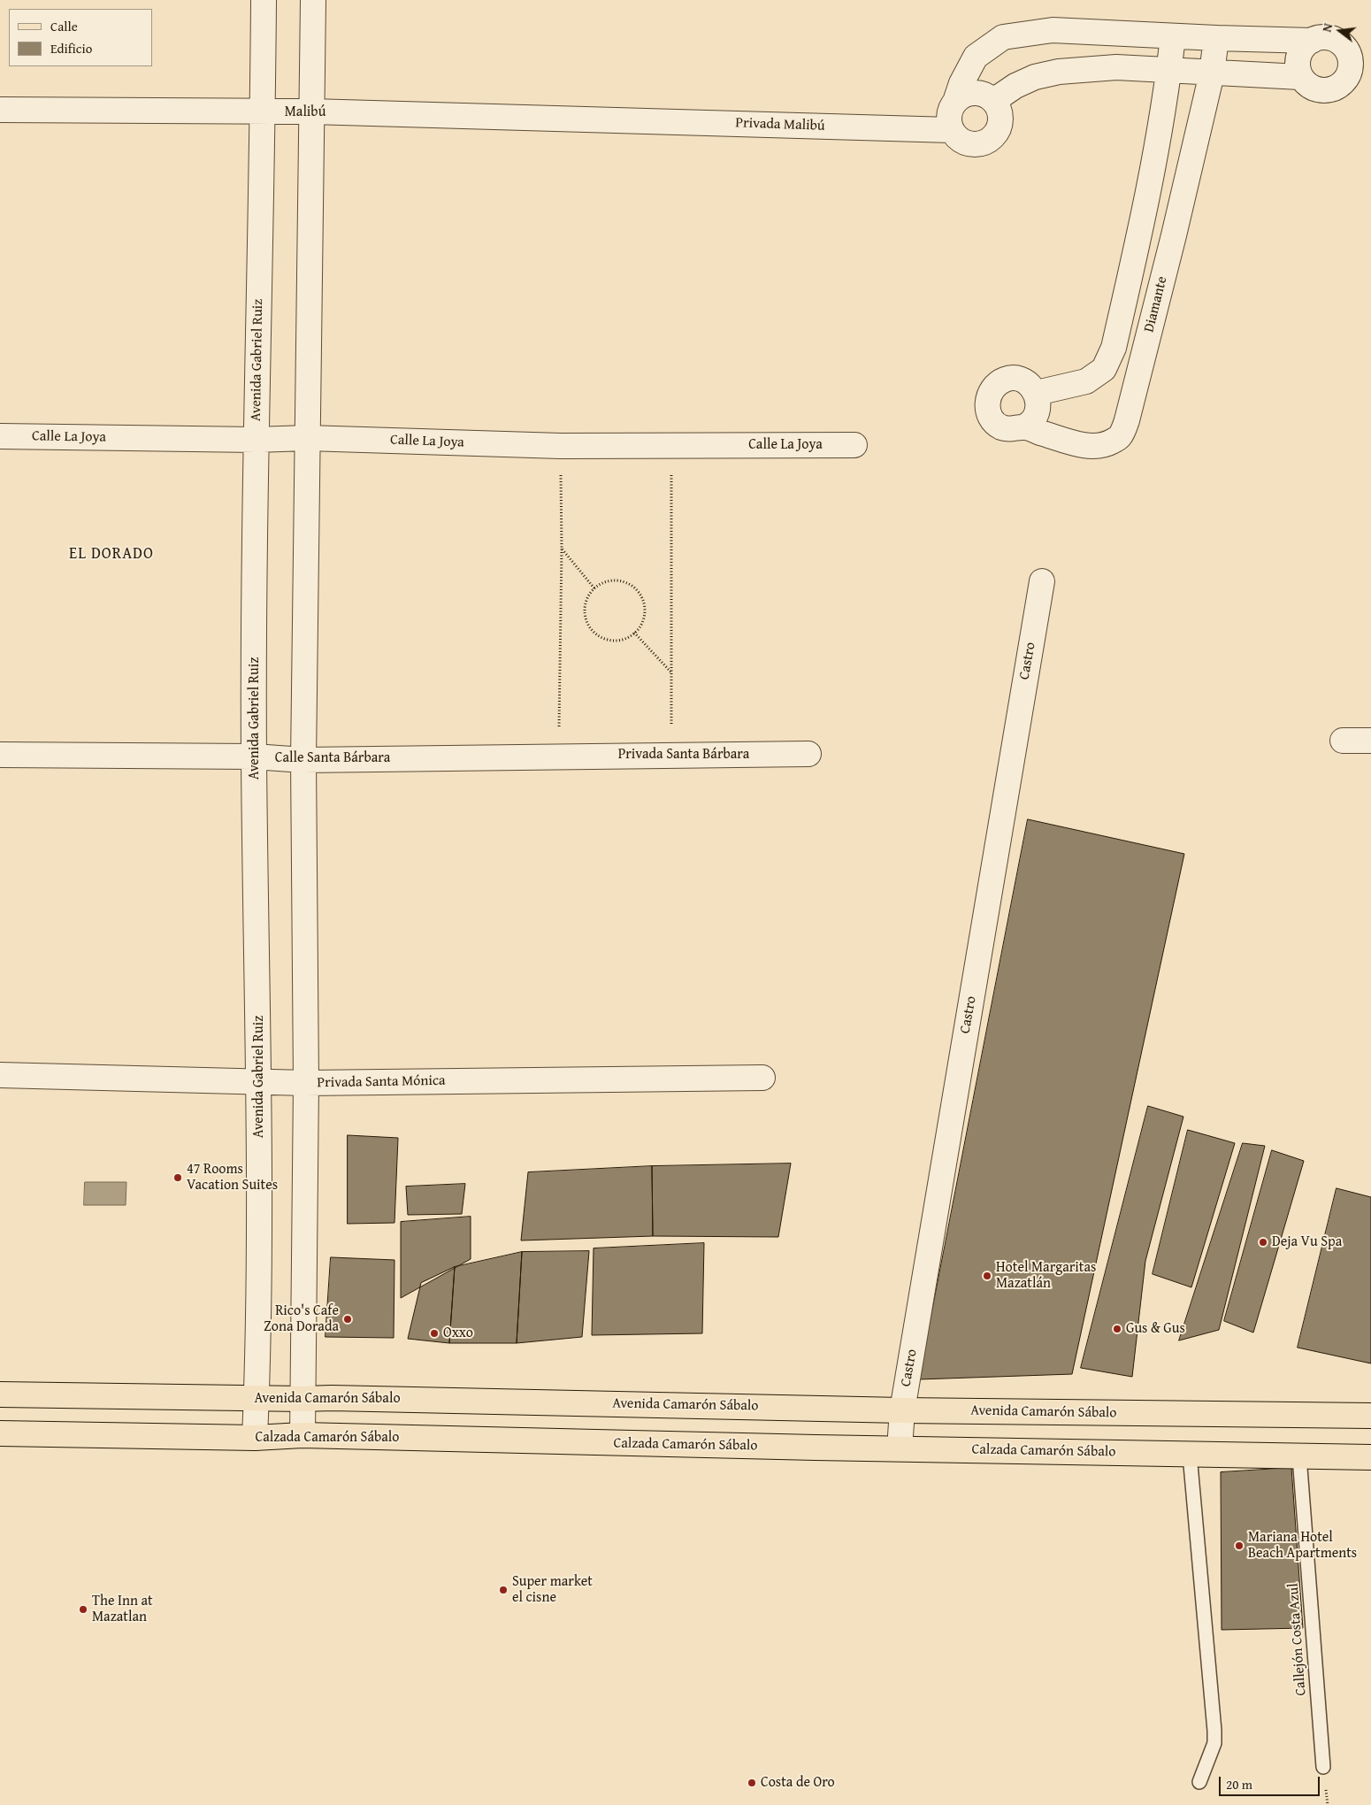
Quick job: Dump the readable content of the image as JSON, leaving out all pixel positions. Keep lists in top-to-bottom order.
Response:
{
  "streets": {
    "main road": ["Avenida Camarón Sábalo", "Calzada Camarón Sábalo"],
    "street": [
      "Malibú",
      "Privada Malibú",
      "Diamante",
      "Avenida Gabriel Ruiz",
      "Calle La Joya",
      "Castro",
      "Privada Santa Bárbara",
      "Calle Santa Bárbara",
      "Privada Santa Mónica"
    ],
    "lane": ["Callejón Costa Azul"]
  },
  "crossings": [
    ["Malibú", "Privada Malibú"],
    ["Malibú", "Avenida Gabriel Ruiz"],
    ["Avenida Gabriel Ruiz", "Calle La Joya"],
    ["Avenida Gabriel Ruiz", "Calle Santa Bárbara"],
    ["Avenida Gabriel Ruiz", "Privada Santa Mónica"],
    ["Avenida Gabriel Ruiz", "Avenida Camarón Sábalo"],
    ["Avenida Gabriel Ruiz", "Calzada Camarón Sábalo"],
    ["Castro", "Avenida Camarón Sábalo"],
    ["Castro", "Calzada Camarón Sábalo"],
    ["Privada Santa Bárbara", "Calle Santa Bárbara"],
    ["Calzada Camarón Sábalo", "Callejón Costa Azul"]
  ],
  "districts": ["EL DORADO"],
  "places": [
    "47 Rooms Vacation Suites",
    "Deja Vu Spa",
    "Hotel Margaritas Mazatlán",
    "Rico's Cafe Zona Dorada",
    "Gus & Gus",
    "Oxxo",
    "Mariana Hotel Beach Apartments",
    "Super market el cisne",
    "The Inn at Mazatlan",
    "Costa de Oro"
  ],
  "legend": ["Calle", "Edificio"],
  "scale_bar": "20 m",
  "north": "left"
}
